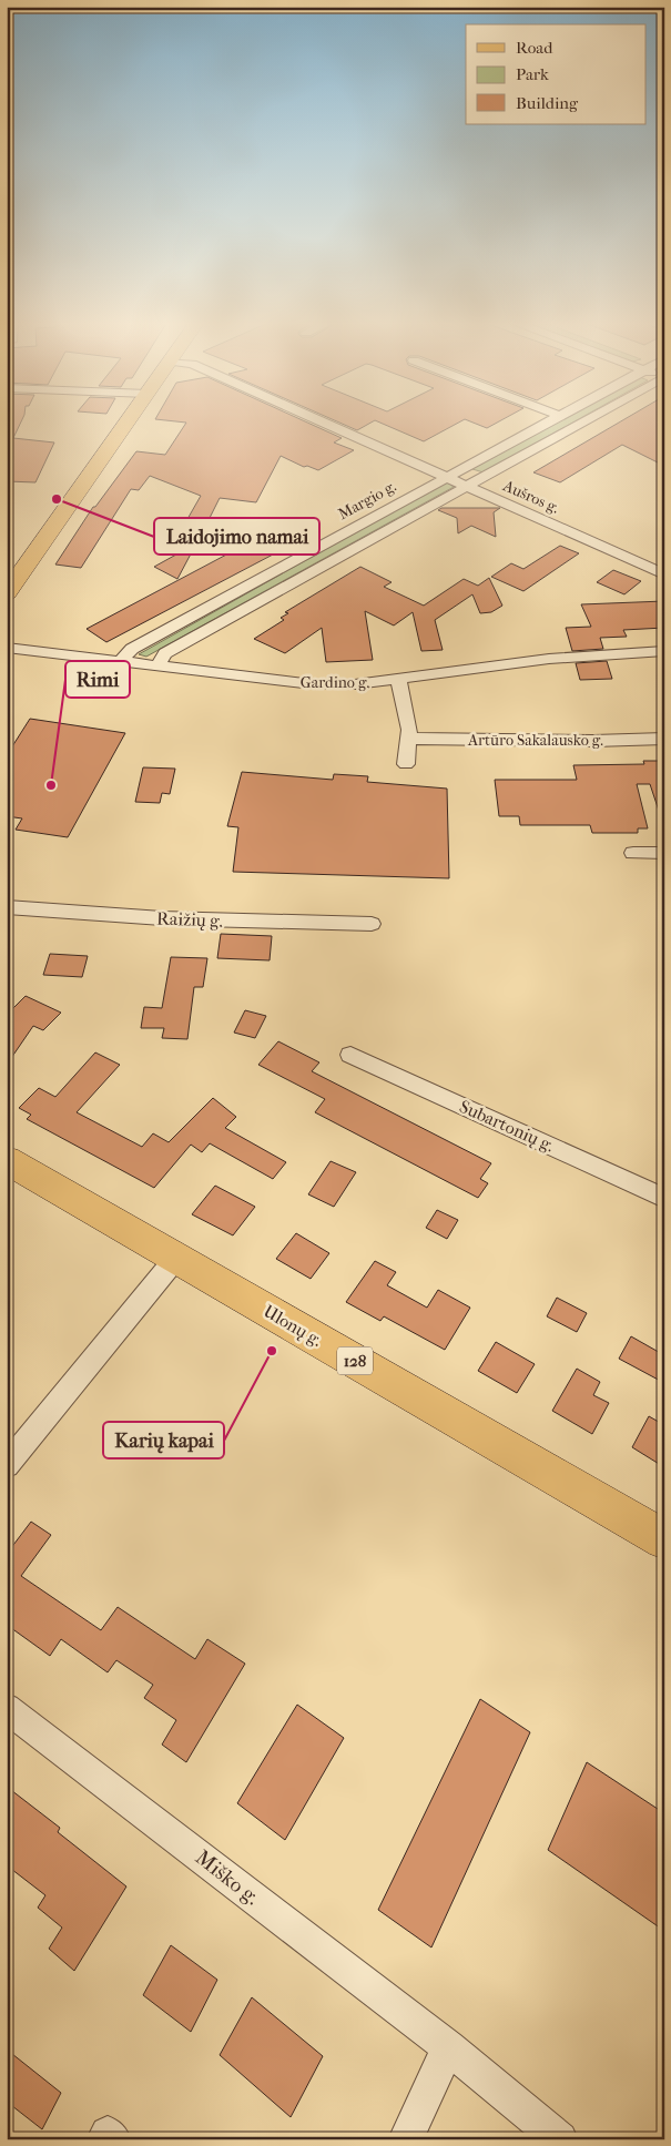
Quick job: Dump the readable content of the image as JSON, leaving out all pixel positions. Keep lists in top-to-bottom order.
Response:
{
  "streets": {
    "main road": ["Ulonų g.", "128"],
    "street": [
      "Aušros g.",
      "Margio g.",
      "Gardino g.",
      "Artūro Sakalausko g.",
      "Raižių g.",
      "Subartonių g.",
      "Miško g."
    ]
  },
  "crossings": [
    ["Aušros g.", "Margio g."],
    ["Margio g.", "Gardino g."]
  ],
  "places": ["Laidojimo namai", "Rimi", "Karių kapai"],
  "legend": ["Road", "Park", "Building"]
}
